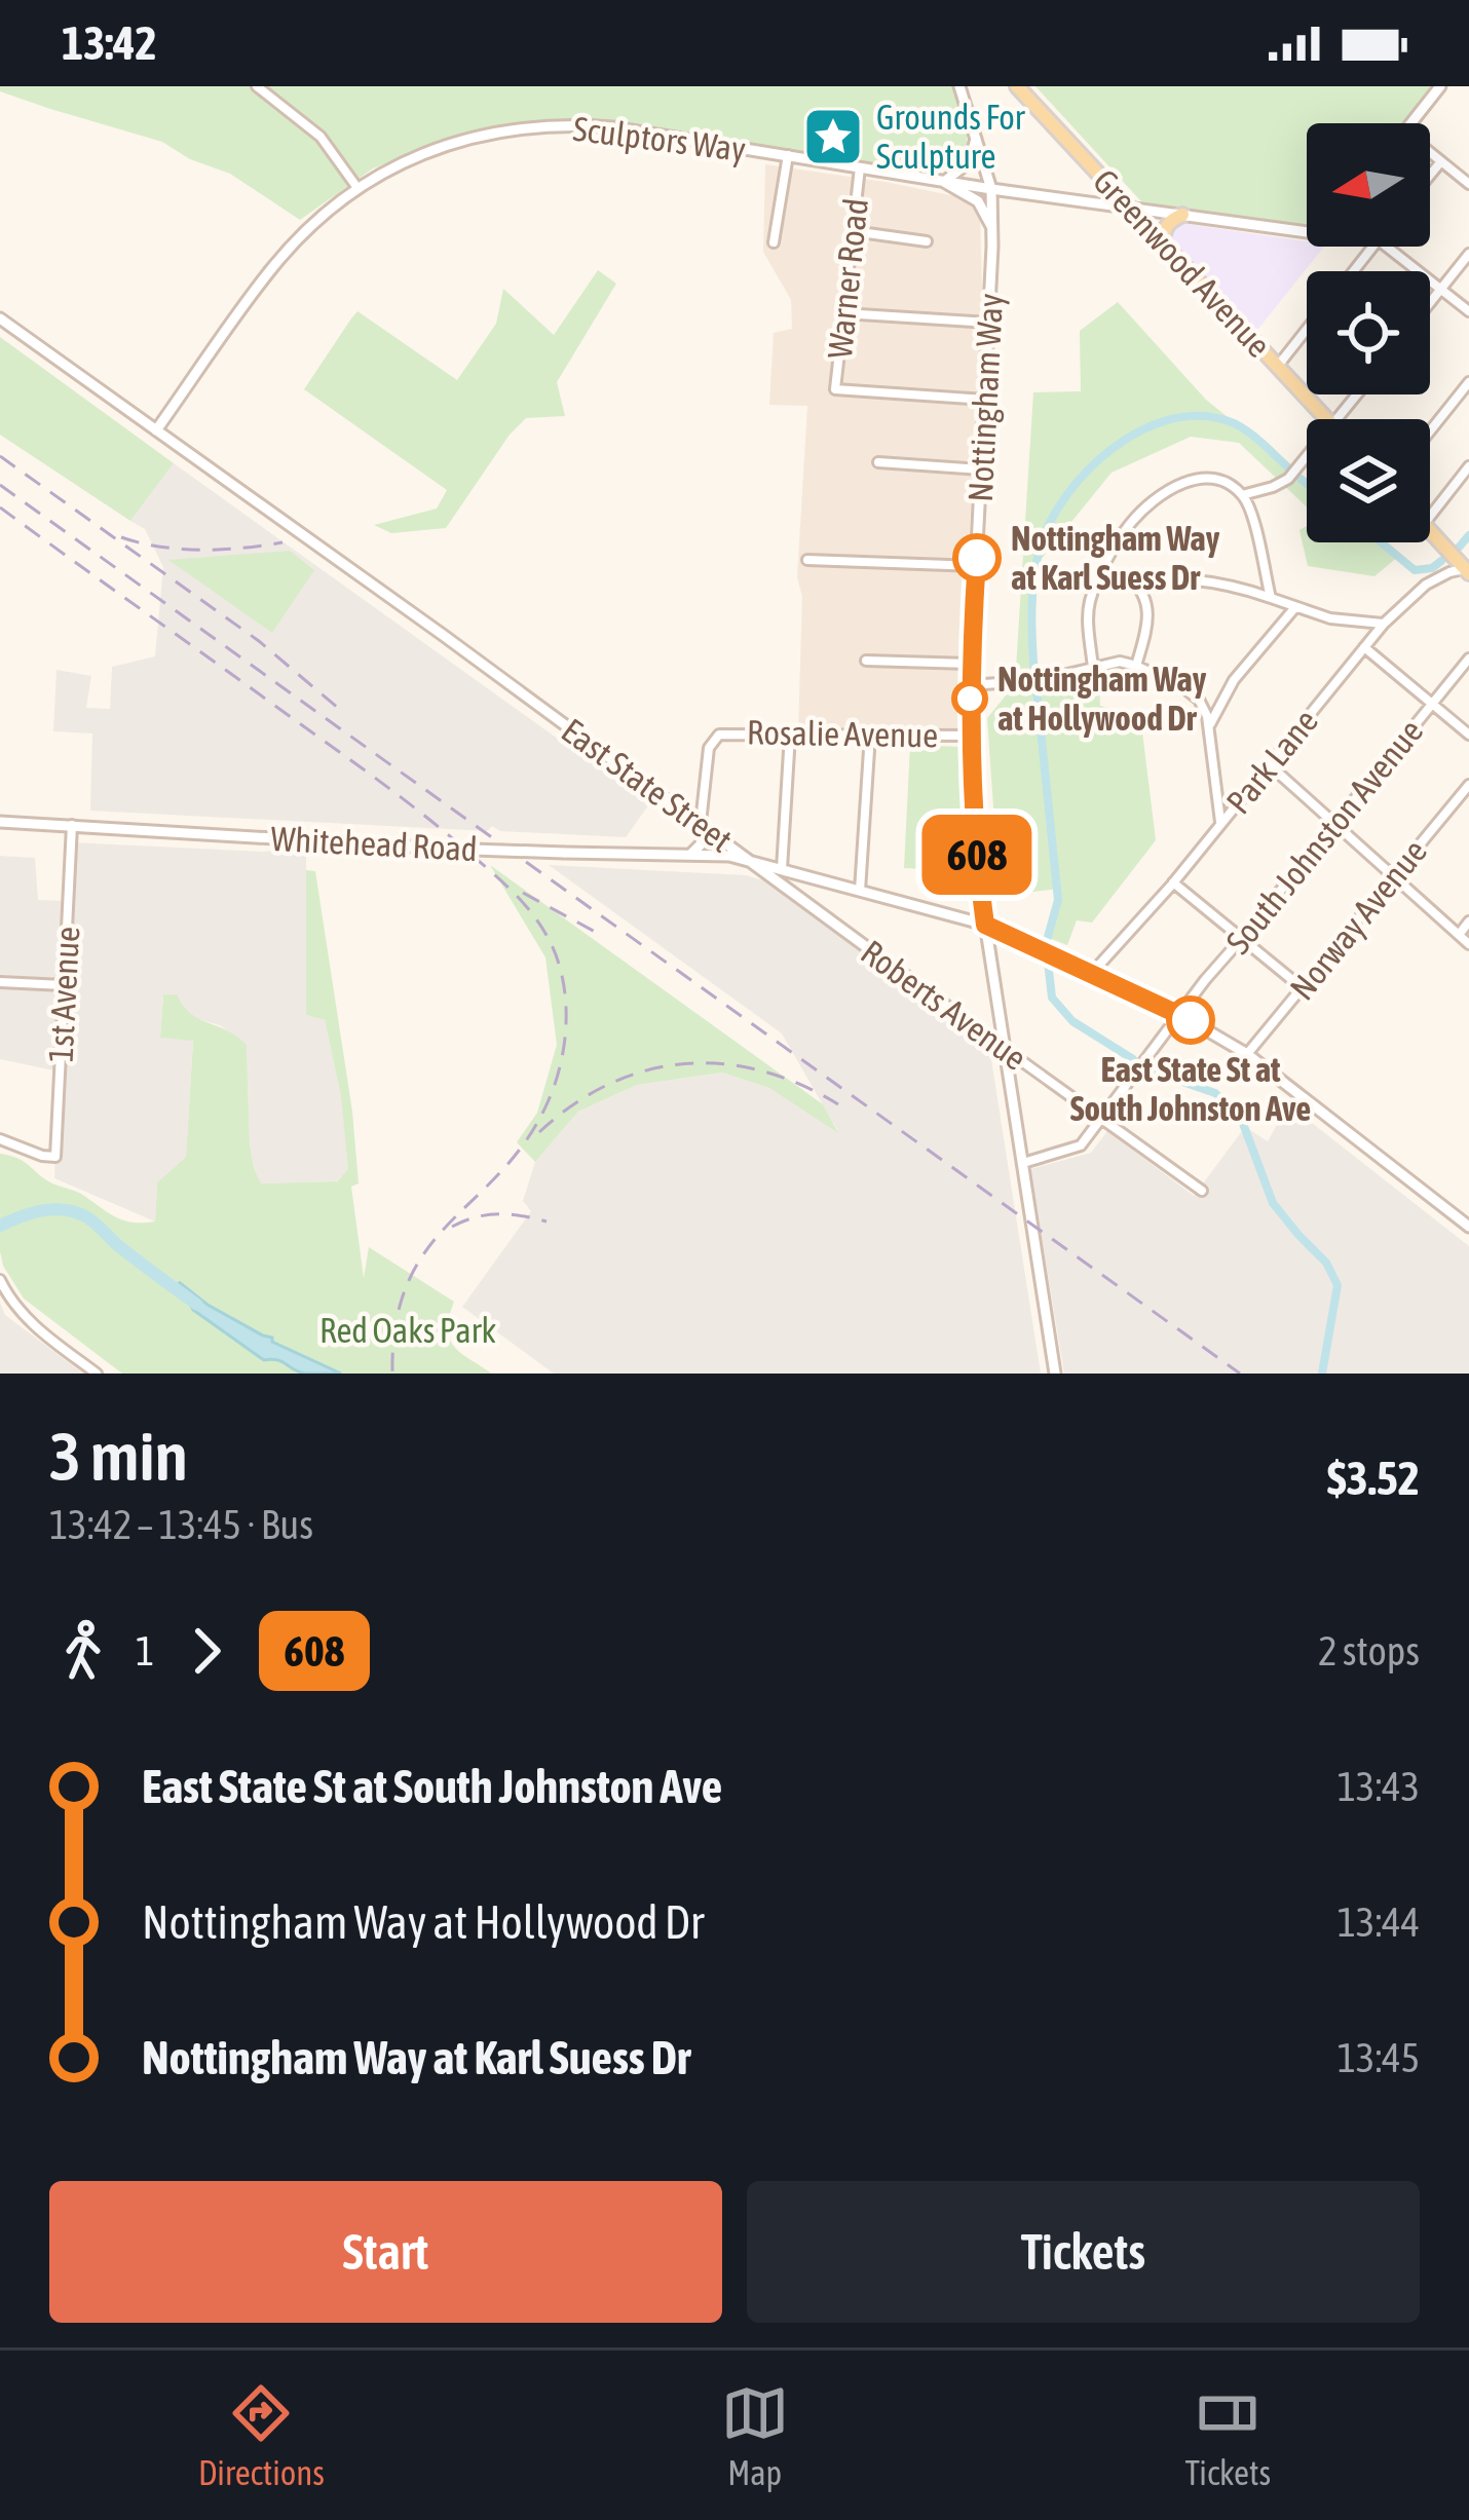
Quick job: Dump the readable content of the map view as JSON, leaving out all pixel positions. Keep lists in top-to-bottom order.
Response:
{
  "streets": {
    "main road": ["Greenwood Avenue"],
    "street": [
      "Sculptors Way",
      "Warner Road",
      "Nottingham Way",
      "Rosalie Avenue",
      "Park Lane",
      "East State Street",
      "South Johnston Avenue",
      "Whitehead Road",
      "Norway Avenue",
      "1st Avenue",
      "Roberts Avenue"
    ]
  },
  "crossings": [
    ["Sculptors Way", "Greenwood Avenue"],
    ["Sculptors Way", "Warner Road"],
    ["Sculptors Way", "Nottingham Way"],
    ["Sculptors Way", "East State Street"],
    ["Warner Road", "Nottingham Way"],
    ["Nottingham Way", "Rosalie Avenue"],
    ["Nottingham Way", "Park Lane"],
    ["Nottingham Way", "East State Street"],
    ["Nottingham Way", "South Johnston Avenue"],
    ["Nottingham Way", "Roberts Avenue"],
    ["Rosalie Avenue", "Park Lane"],
    ["Rosalie Avenue", "East State Street"],
    ["Park Lane", "East State Street"],
    ["East State Street", "South Johnston Avenue"],
    ["East State Street", "Whitehead Road"],
    ["East State Street", "Norway Avenue"],
    ["East State Street", "Roberts Avenue"],
    ["South Johnston Avenue", "Roberts Avenue"],
    ["Whitehead Road", "1st Avenue"],
    ["Whitehead Road", "Roberts Avenue"]
  ],
  "parks": ["Red Oaks Park"],
  "places": {
    "place": ["Grounds For Sculpture"],
    "other": ["Nottingham Way at Karl Suess Dr", "Nottingham Way at Hollywood Dr", "East State St at South Johnston Ave"]
  },
  "lines": ["bus line 608"],
  "north": "left",
  "page": {
    "status": "13:42",
    "on_map": "608",
    "heading": ["3 min", "13:42 – 13:45 · Bus", "$3.52"],
    "legs": ["1", "608", "2 stops"],
    "list": [
      {
        "name": "East State St at South Johnston Ave",
        "value": "13:43"
      },
      {
        "name": "Nottingham Way at Hollywood Dr",
        "value": "13:44"
      },
      {
        "name": "Nottingham Way at Karl Suess Dr",
        "value": "13:45"
      }
    ],
    "buttons": ["Start", "Tickets"],
    "tabs": ["Directions", "Map", "Tickets"]
  }
}
